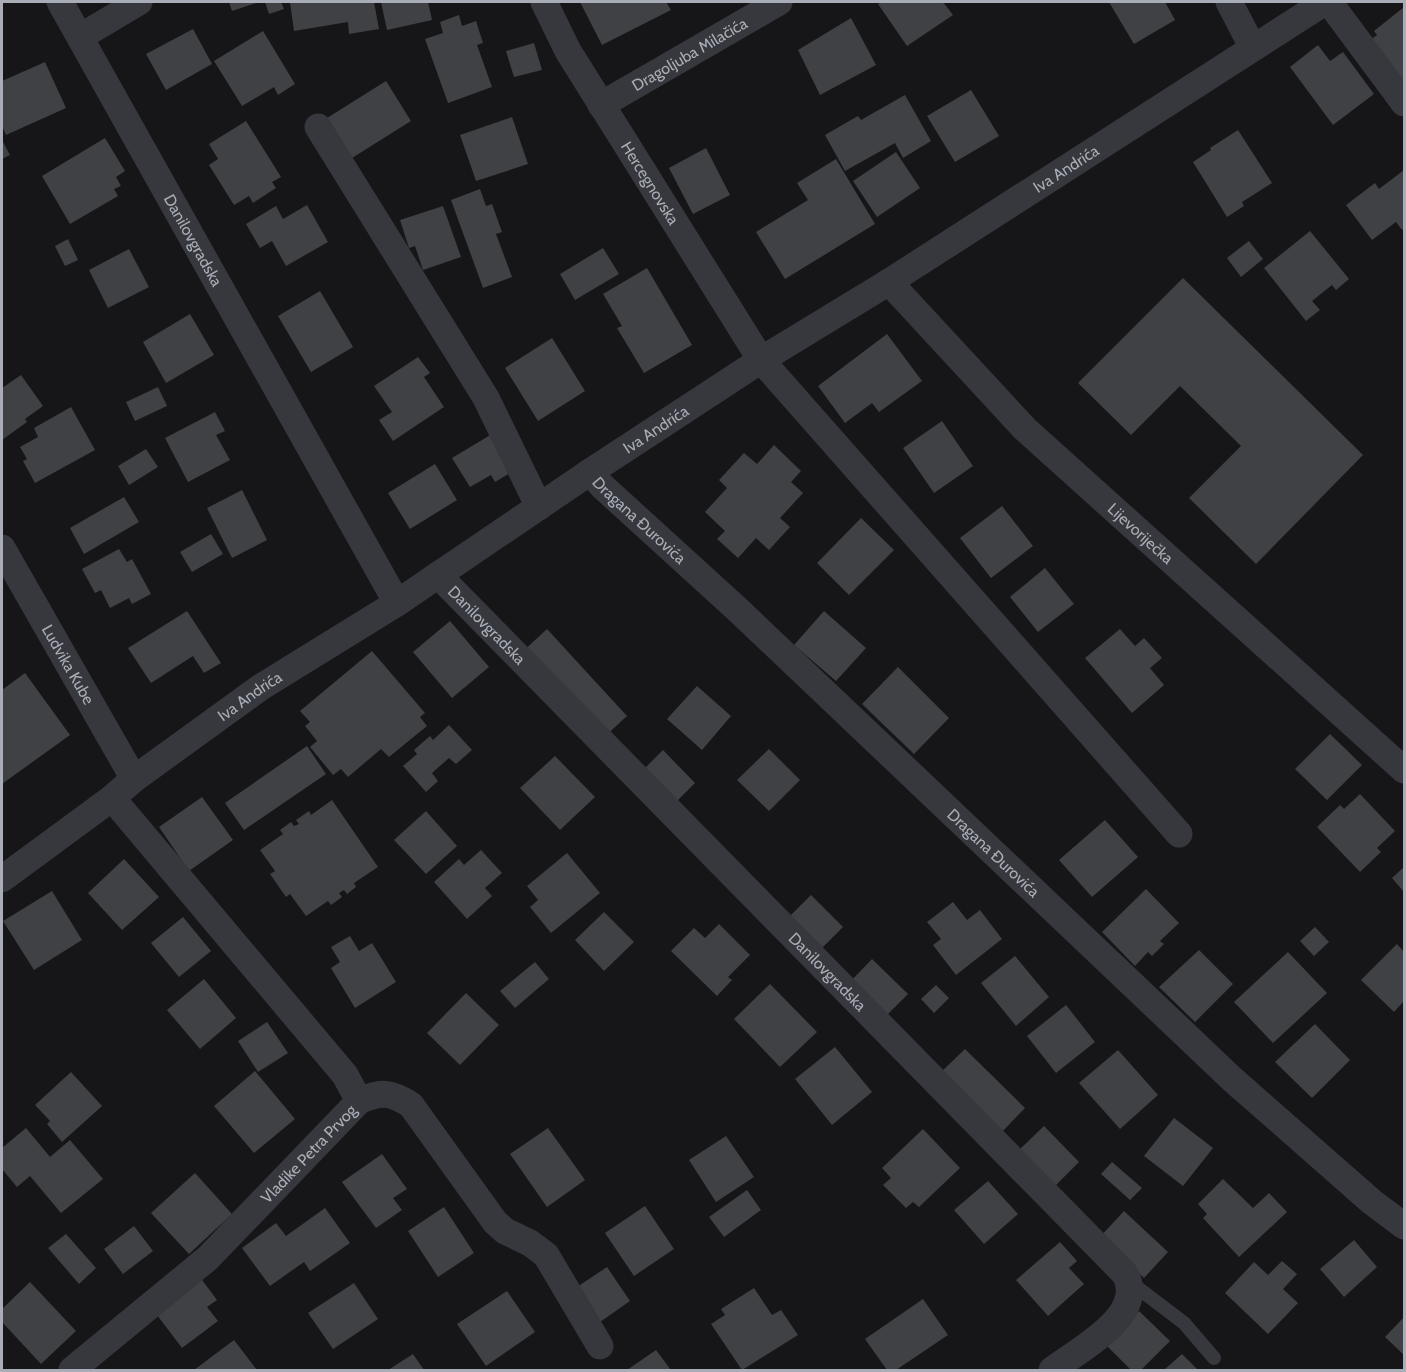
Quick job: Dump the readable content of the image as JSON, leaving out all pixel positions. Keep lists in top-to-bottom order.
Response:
{
  "streets": {
    "street": [
      "Dragoljuba Milačića",
      "Iva Andrića",
      "Hercegnovska",
      "Danilovgradska",
      "Dragana Đurovića",
      "Lijevoriječka",
      "Ludvika Kube",
      "Vladike Petra Prvog"
    ]
  },
  "crossings": [
    ["Dragoljuba Milačića", "Hercegnovska"],
    ["Iva Andrića", "Hercegnovska"],
    ["Iva Andrića", "Danilovgradska"],
    ["Iva Andrića", "Dragana Đurovića"],
    ["Iva Andrića", "Lijevoriječka"],
    ["Iva Andrića", "Ludvika Kube"],
    ["Iva Andrića", "Vladike Petra Prvog"]
  ]
}
